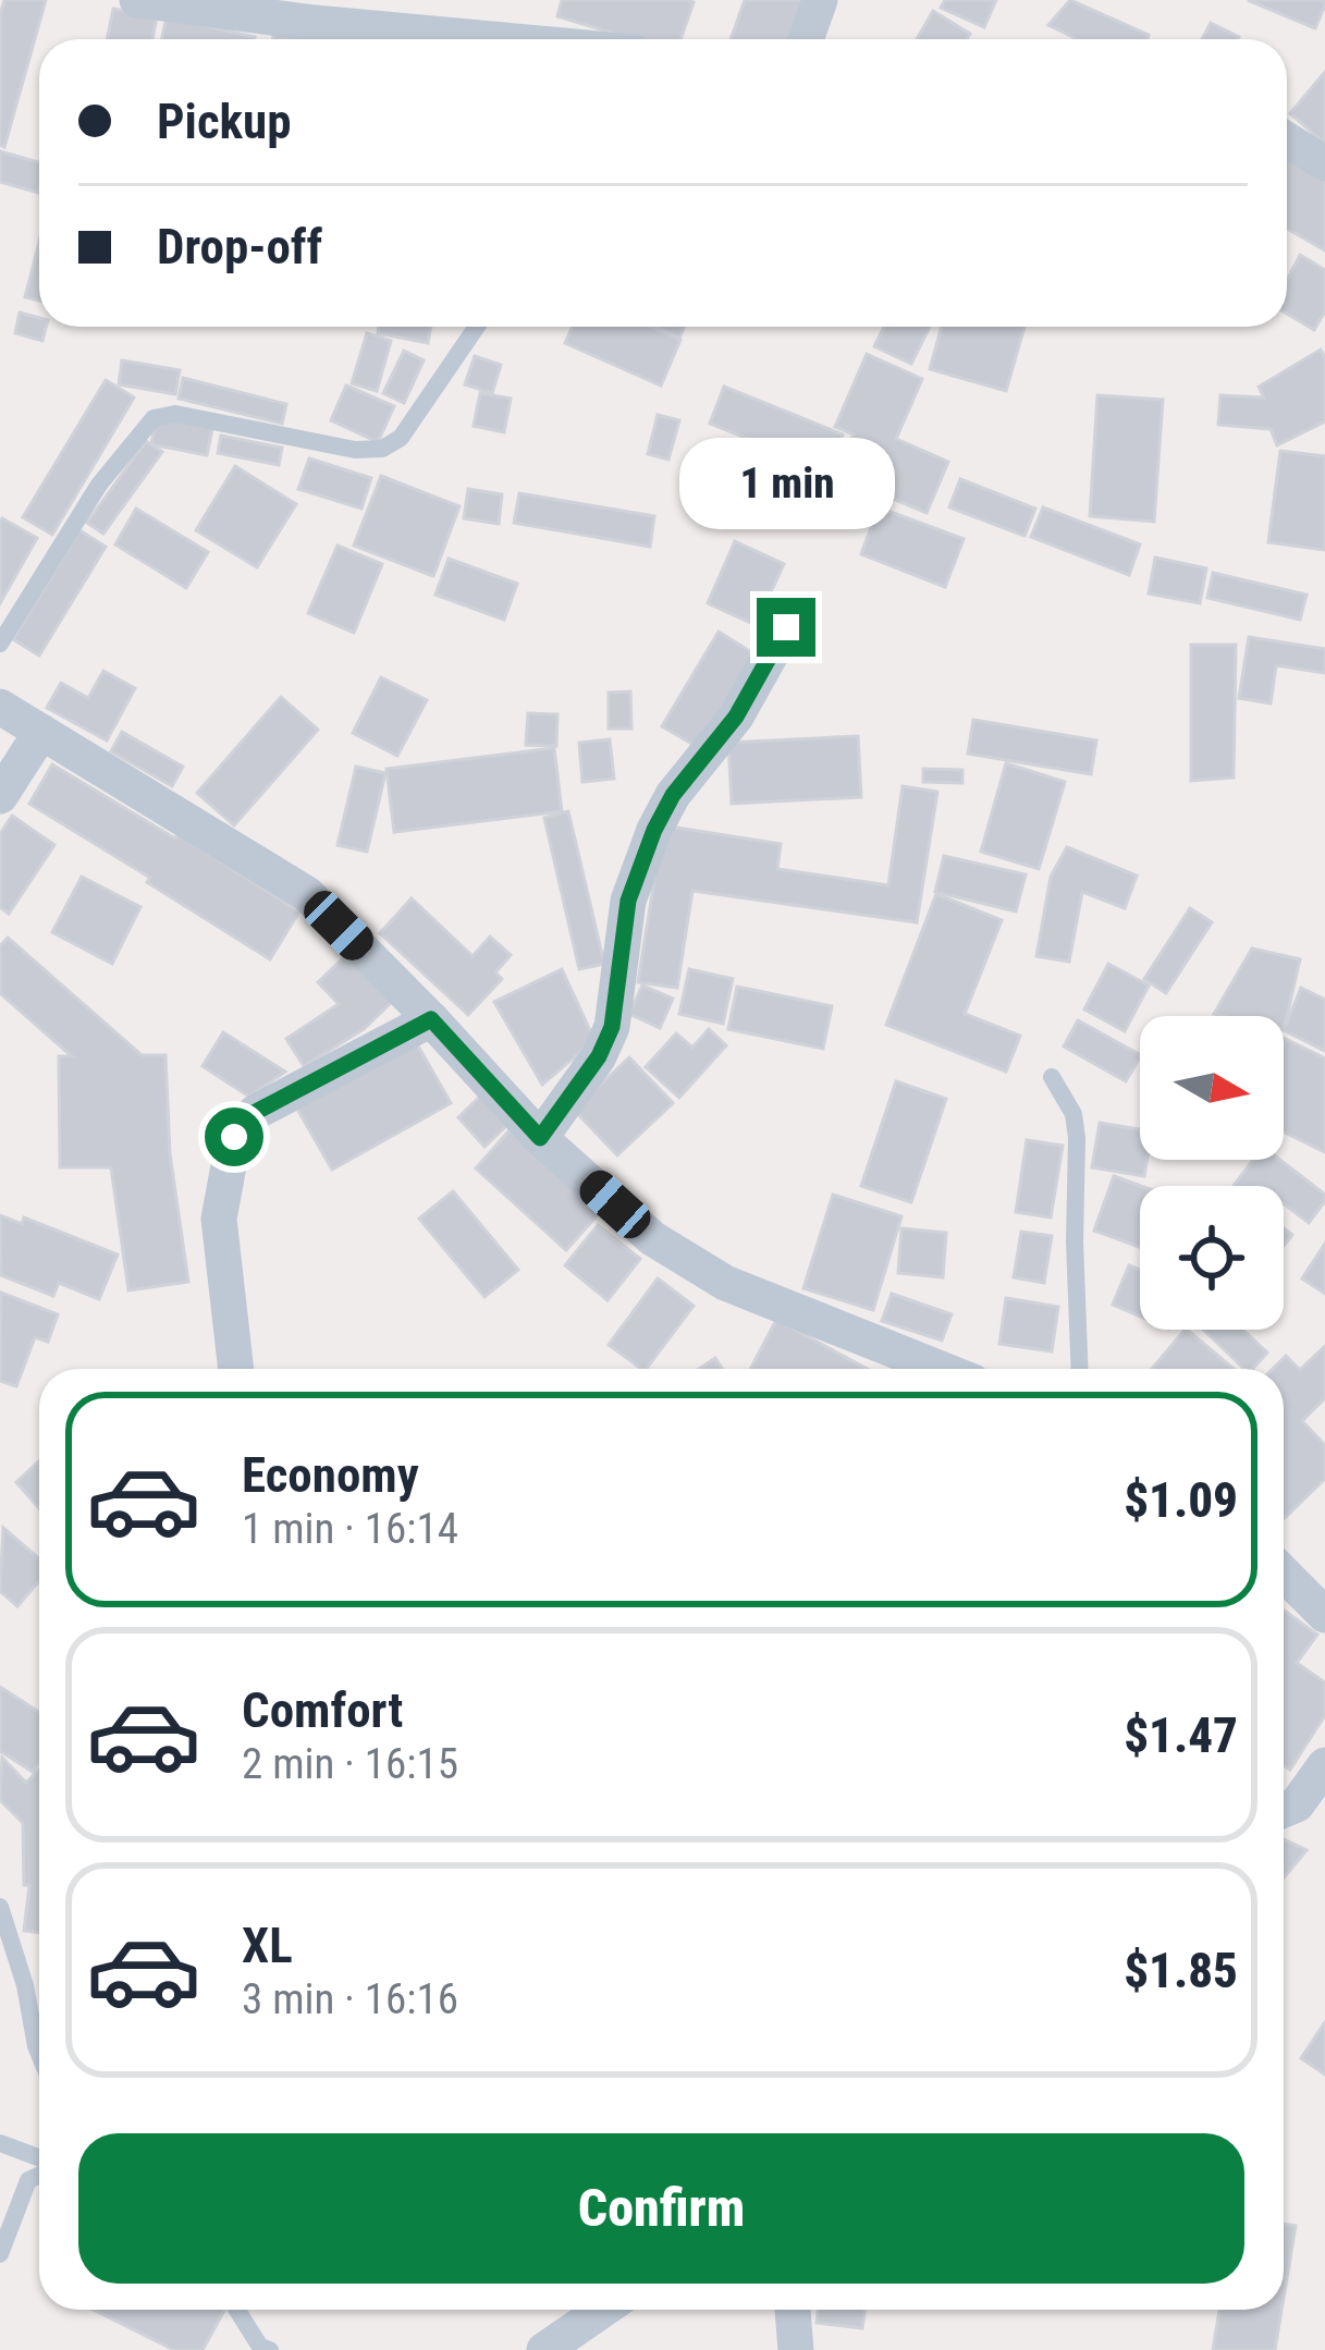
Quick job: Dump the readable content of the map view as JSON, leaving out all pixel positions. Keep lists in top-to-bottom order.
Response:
{
  "north": "right",
  "page": {
    "banner": ["Pickup", "Drop-off"],
    "bubble": "1 min",
    "list": [
      {
        "name": "Economy",
        "note": "1 min · 16:14",
        "value": "$1.09"
      },
      {
        "name": "Comfort",
        "note": "2 min · 16:15",
        "value": "$1.47"
      },
      {
        "name": "XL",
        "note": "3 min · 16:16",
        "value": "$1.85"
      }
    ],
    "buttons": "Confirm"
  }
}
